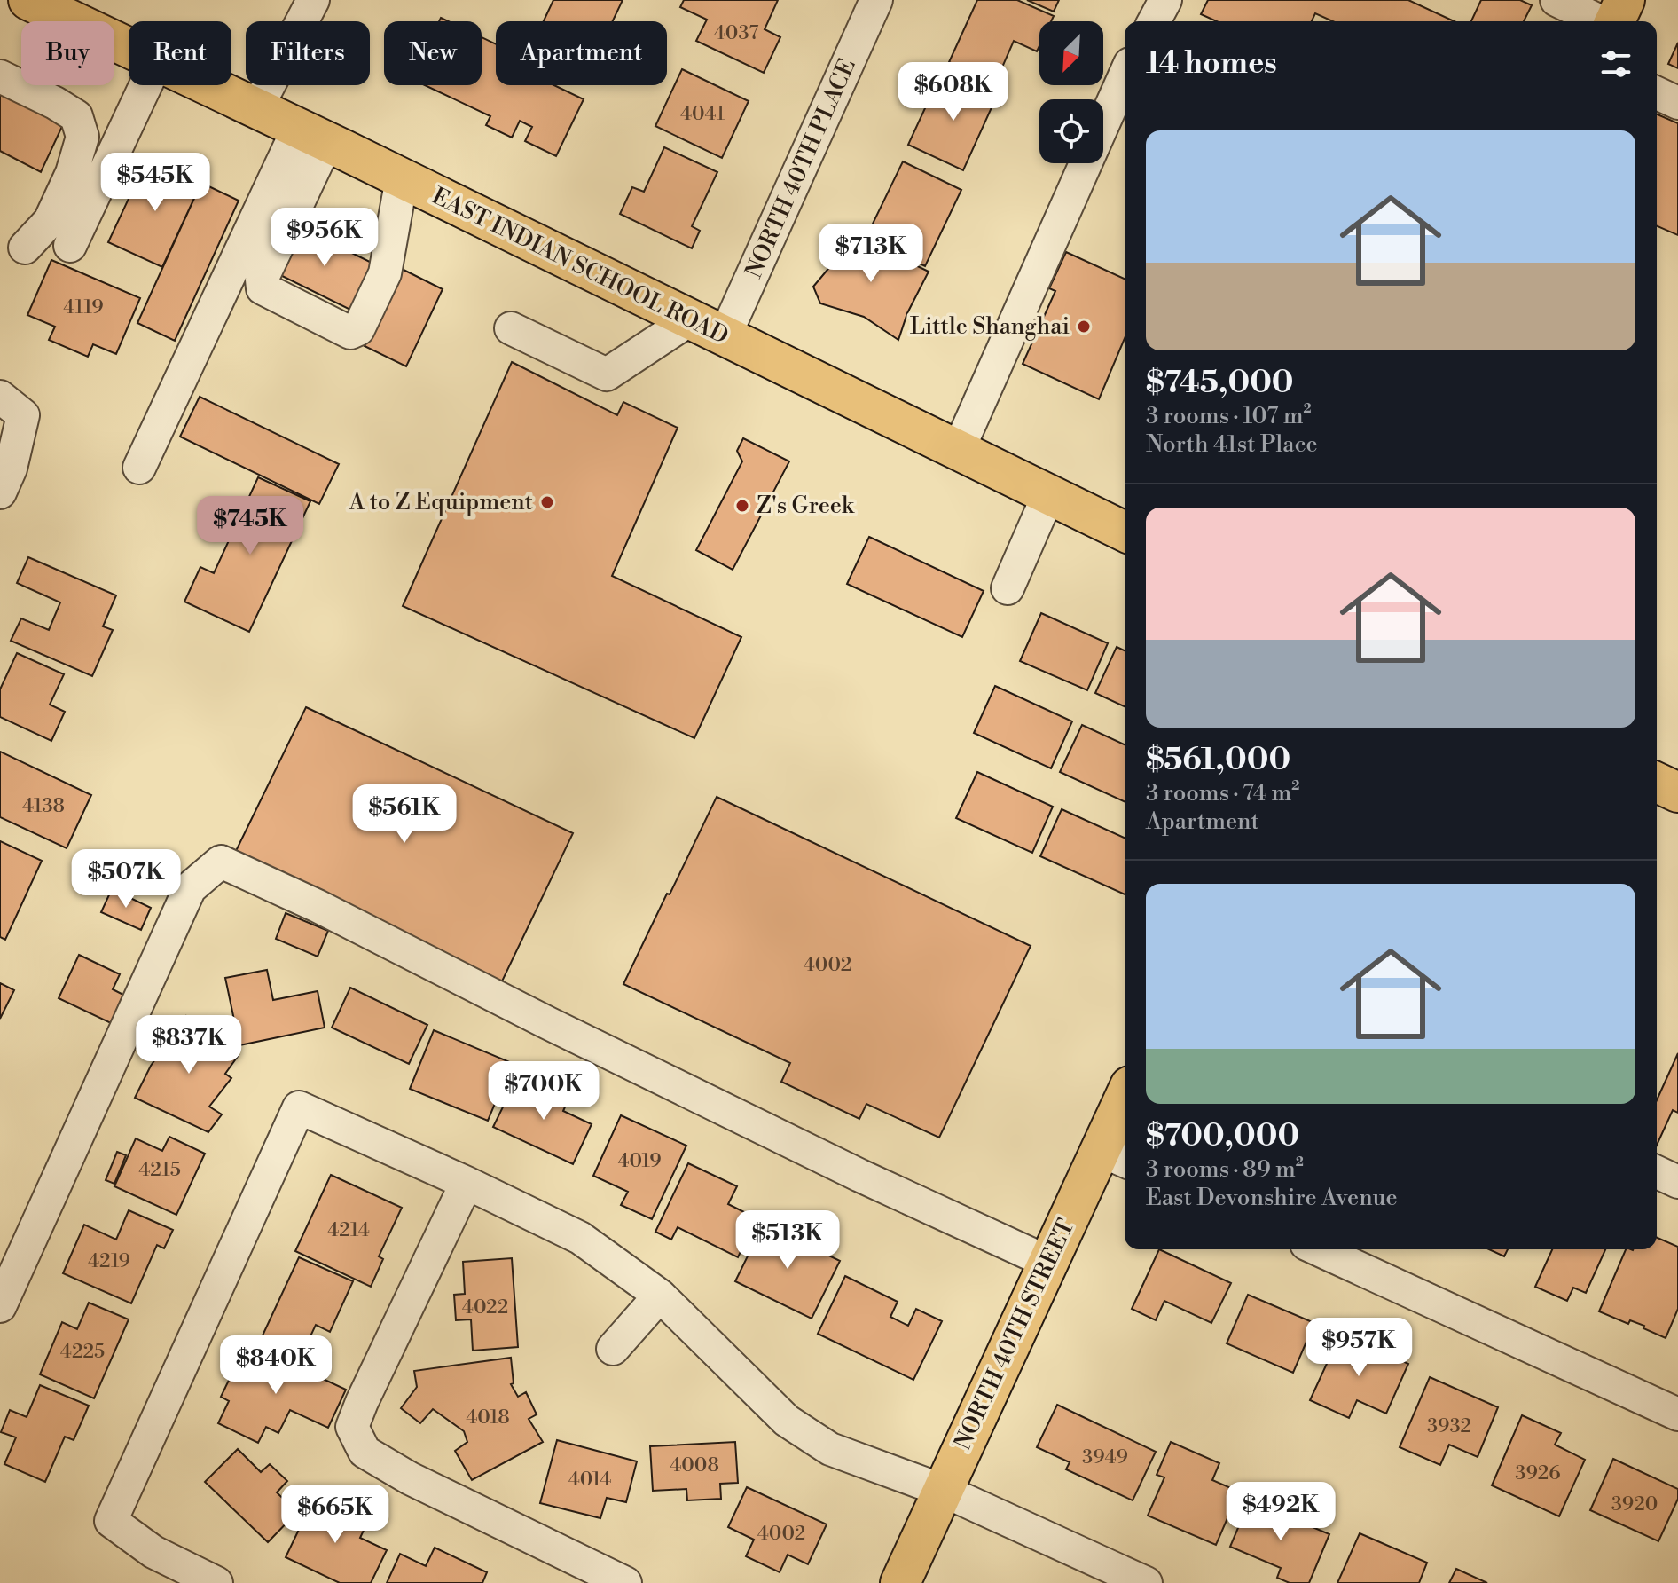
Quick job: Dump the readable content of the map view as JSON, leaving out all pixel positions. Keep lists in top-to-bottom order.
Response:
{
  "streets": {
    "main road": ["EAST INDIAN SCHOOL ROAD", "NORTH 40TH STREET"],
    "street": ["NORTH 40TH PLACE"]
  },
  "crossings": [
    ["NORTH 40TH PLACE", "EAST INDIAN SCHOOL ROAD"]
  ],
  "places": ["Little Shanghai", "A to Z Equipment", "Z's Greek"],
  "house_numbers": [
    "4037",
    "4041",
    "4119",
    "4138",
    "4002",
    "4019",
    "4215",
    "4214",
    "4219",
    "4022",
    "4225",
    "4018",
    "3932",
    "3949",
    "4008",
    "3926",
    "4014",
    "3920",
    "4002"
  ],
  "north": "bottom left",
  "page": {
    "chip": [
      "Buy",
      "Rent",
      "Filters",
      "New",
      "Apartment"
    ],
    "heading": "14 homes",
    "price": [
      "$608K",
      "$545K",
      "$956K",
      "$713K",
      "$745K",
      "$561K",
      "$507K",
      "$837K",
      "$700K",
      "$513K",
      "$957K",
      "$840K",
      "$492K",
      "$665K"
    ],
    "list": [
      {
        "name": "$745,000",
        "note": "3 rooms · 107 m² · North 41st Place"
      },
      {
        "name": "$561,000",
        "note": "3 rooms · 74 m² · Apartment"
      },
      {
        "name": "$700,000",
        "note": "3 rooms · 89 m² · East Devonshire Avenue"
      }
    ]
  }
}
